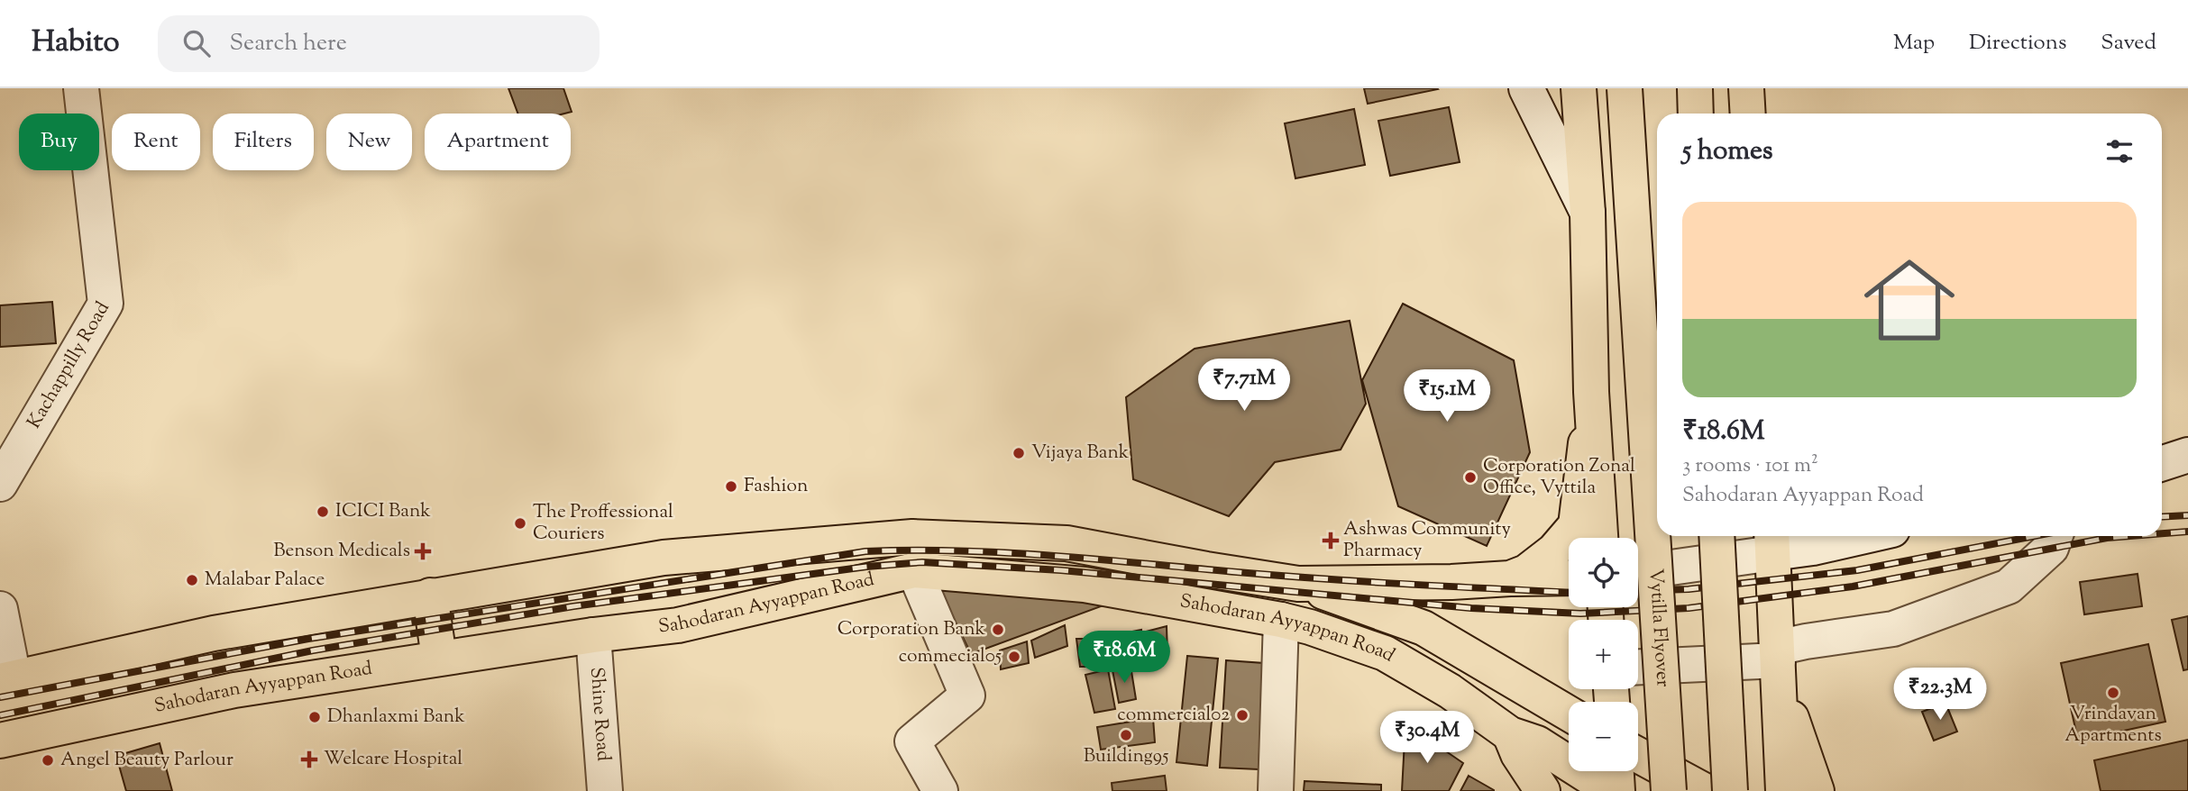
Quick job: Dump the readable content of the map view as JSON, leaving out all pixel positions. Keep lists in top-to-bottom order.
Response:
{
  "streets": {
    "main road": ["Sahodaran Ayyappan Road", "Vytilla Flyover"],
    "street": ["Kachappilly Road", "Shine Road"]
  },
  "crossings": [
    ["Sahodaran Ayyappan Road", "Shine Road"]
  ],
  "places": {
    "other": [
      "Vijaya Bank",
      "Corporation Zonal Office, Vyttila",
      "Fashion",
      "ICICI Bank",
      "The Proffessional Couriers",
      "Malabar Palace",
      "Corporation Bank",
      "commecial05",
      "Vrindavan Apartments",
      "commercial02",
      "Dhanlaxmi Bank",
      "Building95",
      "Angel Beauty Parlour"
    ],
    "health": ["Ashwas Community Pharmacy", "Benson Medicals", "Welcare Hospital"]
  },
  "page": {
    "header": "Habito",
    "search": "Search here",
    "nav": ["Map", "Directions", "Saved"],
    "chip": [
      "Buy",
      "Rent",
      "Filters",
      "New",
      "Apartment"
    ],
    "heading": "5 homes",
    "list": [
      {
        "name": "₹18.6M",
        "note": "3 rooms · 101 m² · Sahodaran Ayyappan Road"
      }
    ],
    "price": [
      "₹7.71M",
      "₹15.1M",
      "₹18.6M",
      "₹22.3M",
      "₹30.4M"
    ],
    "map_buttons": ["+", "−"]
  }
}
